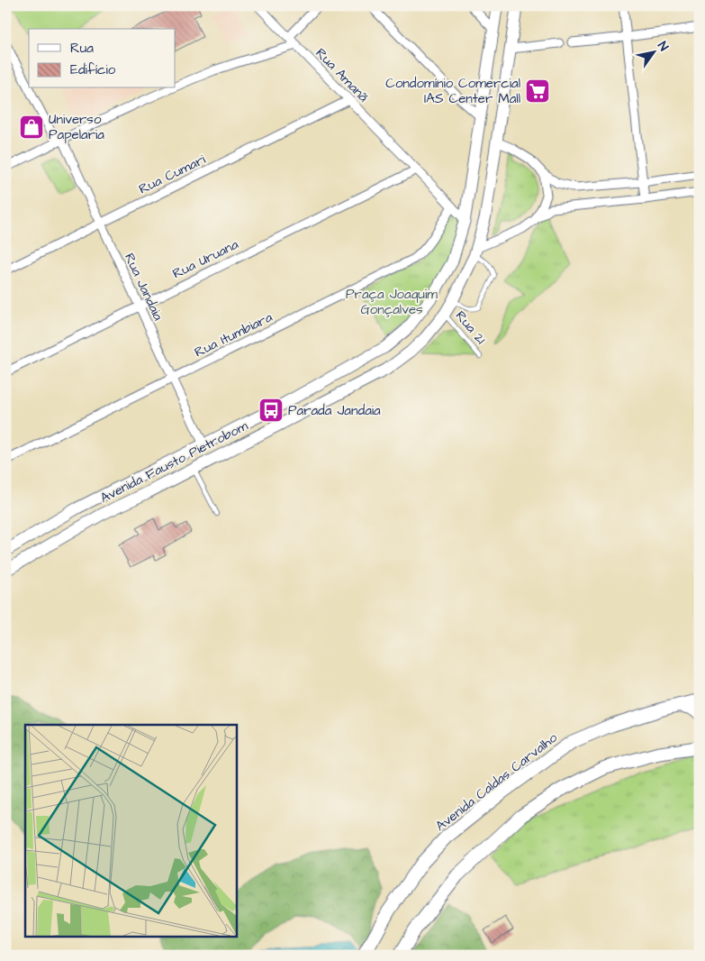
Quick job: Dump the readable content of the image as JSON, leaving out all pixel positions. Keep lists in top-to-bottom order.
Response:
{
  "streets": {
    "main road": ["Avenida Fausto Pietrobom", "Avenida Caldas Carvalho"],
    "street": [
      "Rua Amanã",
      "Rua Cumari",
      "Rua Uruana",
      "Rua Jandaia",
      "Rua Itumbiara"
    ],
    "lane": ["Rua 21"]
  },
  "crossings": [
    ["Rua Amanã", "Rua Cumari"],
    ["Rua Amanã", "Rua Uruana"],
    ["Rua Amanã", "Rua Itumbiara"],
    ["Rua Amanã", "Avenida Fausto Pietrobom"],
    ["Rua Cumari", "Rua Jandaia"],
    ["Rua Uruana", "Rua Jandaia"],
    ["Rua Jandaia", "Rua Itumbiara"],
    ["Rua Jandaia", "Avenida Fausto Pietrobom"],
    ["Rua 21", "Avenida Fausto Pietrobom"]
  ],
  "parks": ["Praça Joaquim Gonçalves"],
  "places": {
    "supermarket": ["Condomínio Comercial IAS Center Mall"],
    "shop": ["Universo Papelaria"],
    "bus stop": ["Parada Jandaia"]
  },
  "legend": ["Rua", "Edifício"],
  "north": "top right"
}
